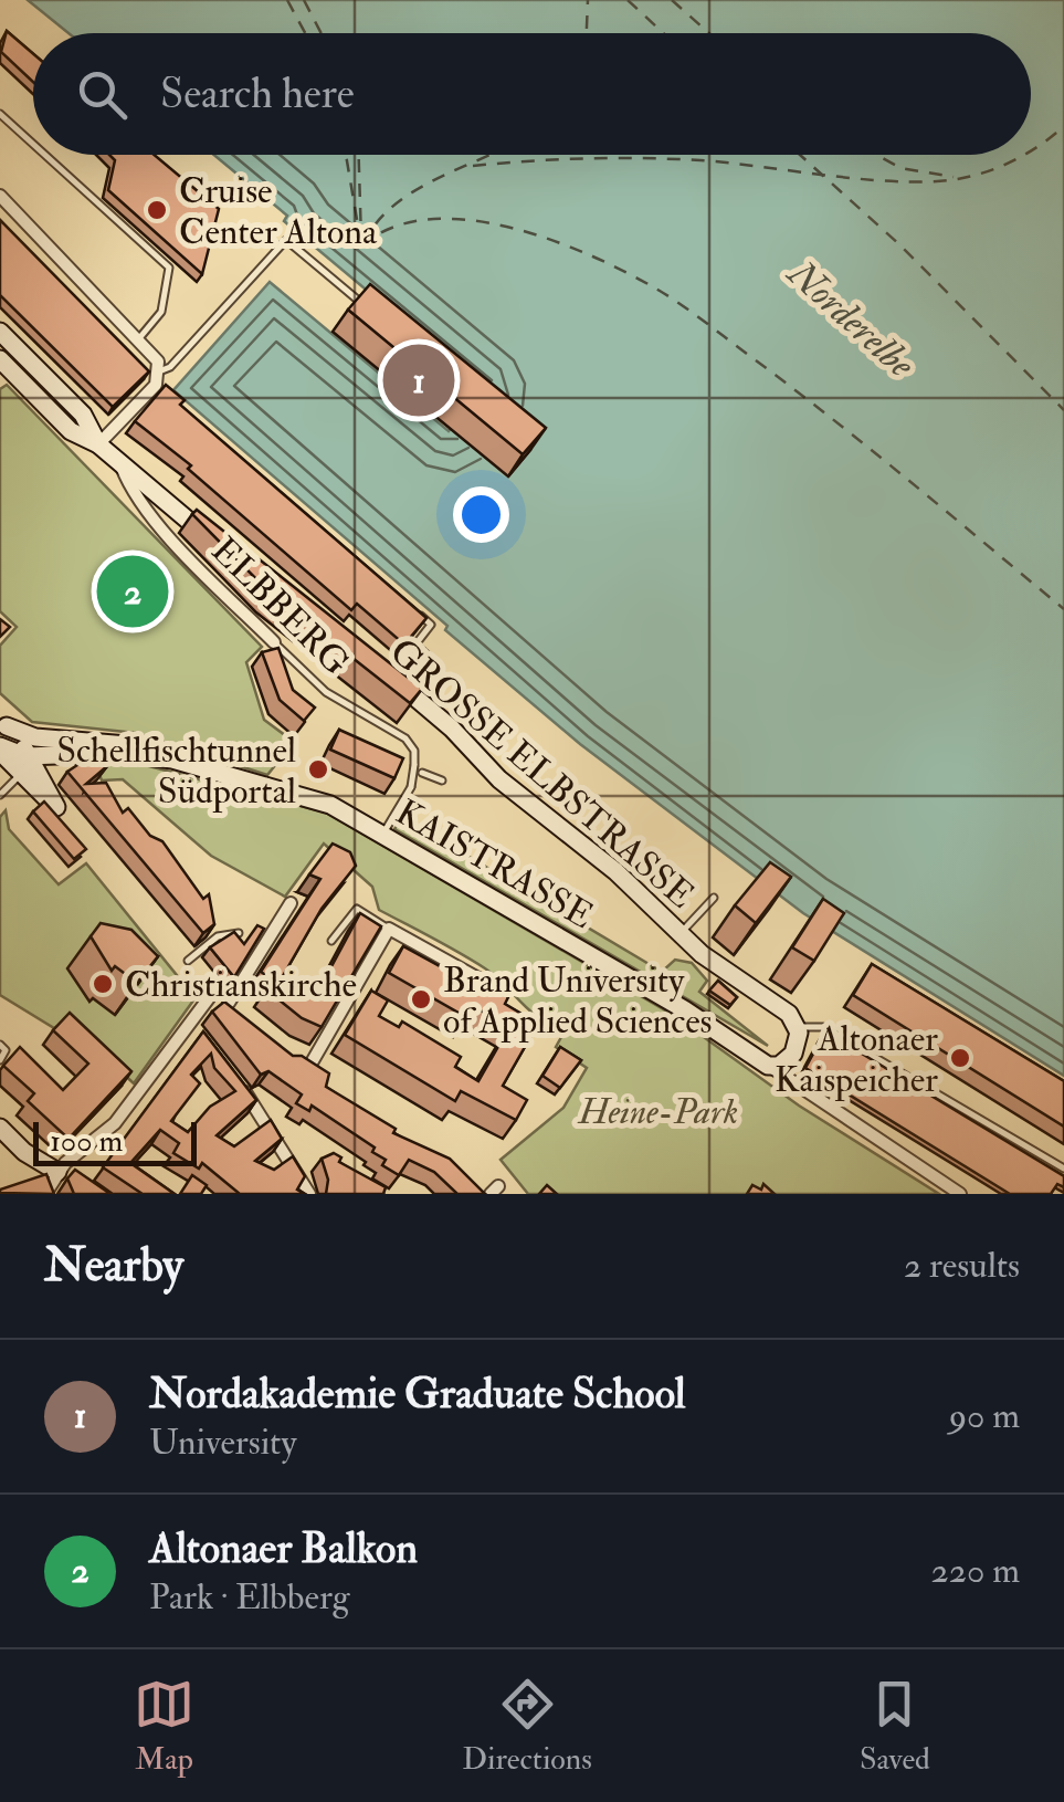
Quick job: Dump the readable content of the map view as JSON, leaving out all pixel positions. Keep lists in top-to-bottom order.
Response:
{
  "streets": {
    "street": ["ELBBERG", "GROSSE ELBSTRASSE", "KAISTRASSE"]
  },
  "crossings": [
    ["ELBBERG", "KAISTRASSE"]
  ],
  "water": ["Norderelbe"],
  "parks": ["Heine-Park"],
  "places": [
    "Cruise Center Altona",
    "Schellfischtunnel Südportal",
    "Christianskirche",
    "Brand University of Applied Sciences",
    "Altonaer Kaispeicher"
  ],
  "scale_bar": "100 m",
  "page": {
    "search": "Search here",
    "pins": ["1", "2"],
    "scale": "100 m",
    "heading": ["Nearby", "2 results"],
    "list": [
      {
        "mark": "1",
        "name": "Nordakademie Graduate School",
        "note": "University",
        "value": "90 m"
      },
      {
        "mark": "2",
        "name": "Altonaer Balkon",
        "note": "Park · Elbberg",
        "value": "220 m"
      }
    ],
    "nav": ["Map", "Directions", "Saved"]
  }
}
